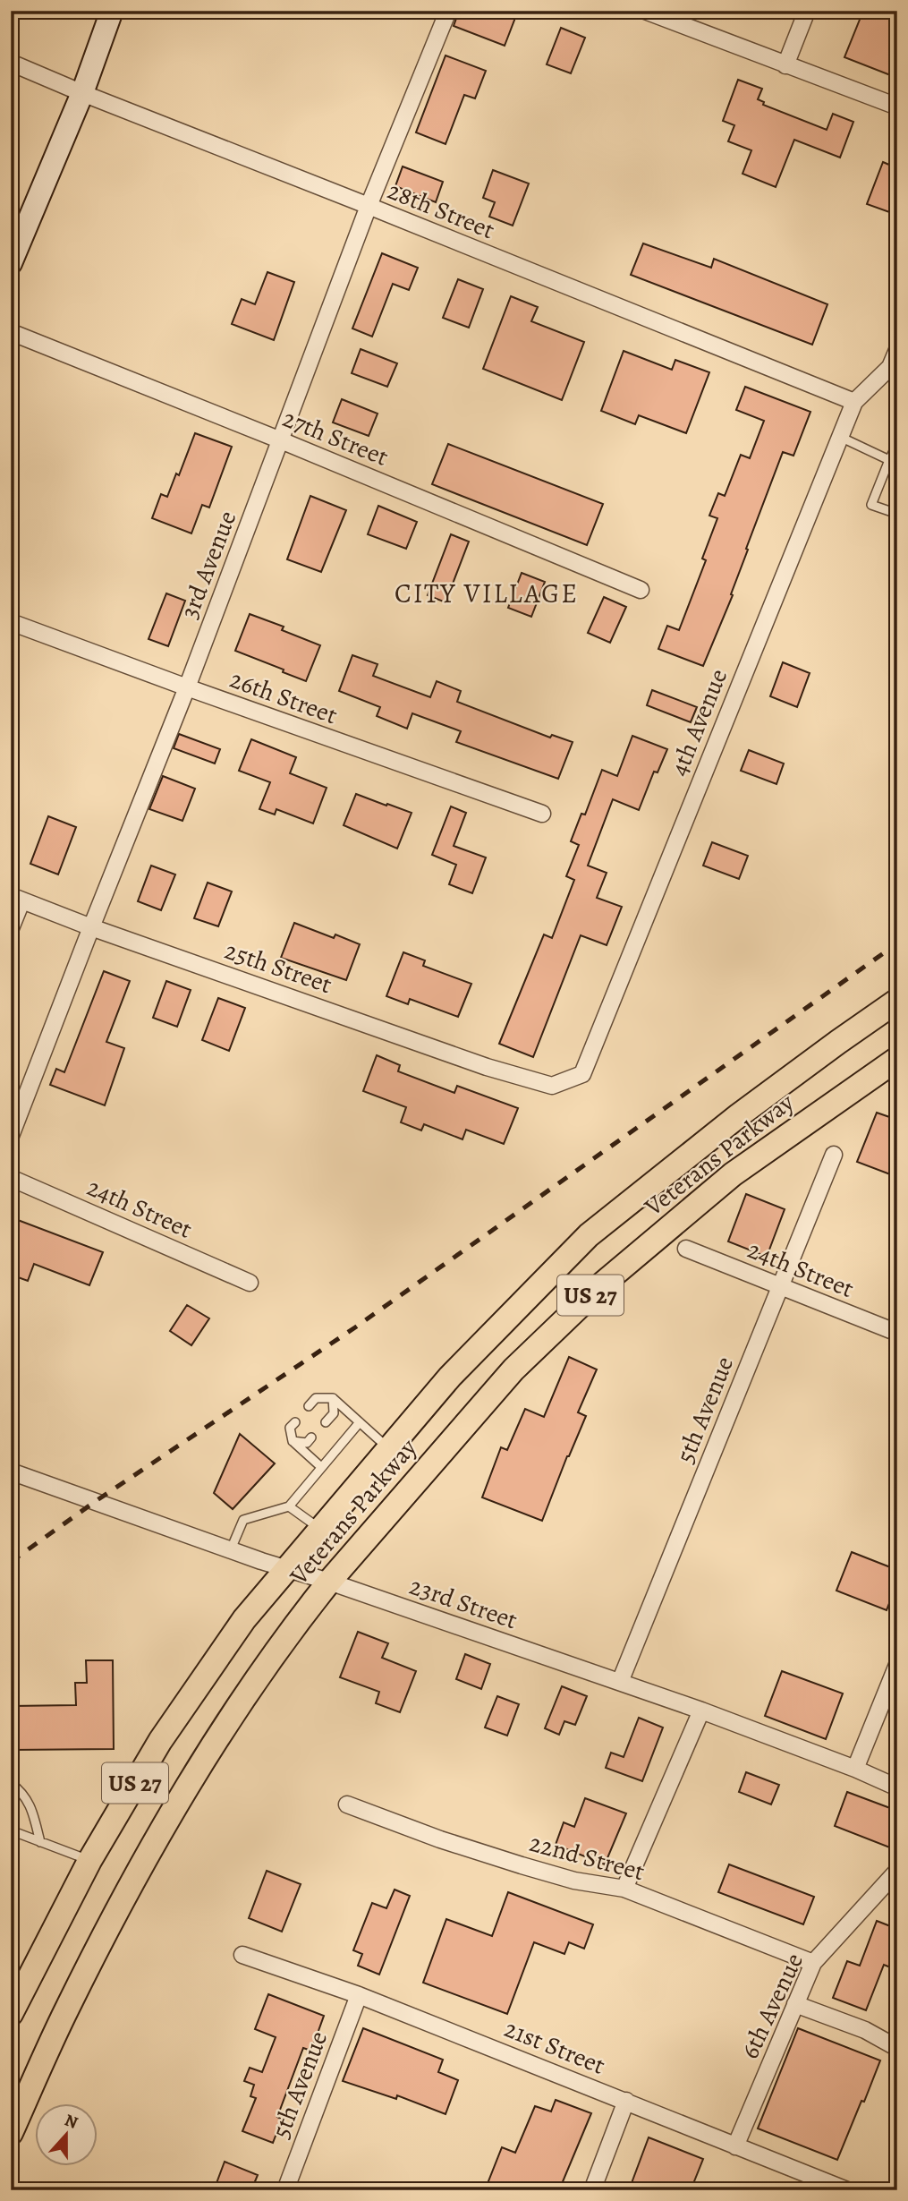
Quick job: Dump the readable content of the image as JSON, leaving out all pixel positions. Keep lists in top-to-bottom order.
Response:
{
  "streets": {
    "main road": ["Veterans Parkway", "US 27"],
    "street": [
      "28th Street",
      "27th Street",
      "3rd Avenue",
      "26th Street",
      "4th Avenue",
      "25th Street",
      "24th Street",
      "5th Avenue",
      "23rd Street",
      "22nd Street",
      "6th Avenue",
      "21st Street"
    ]
  },
  "crossings": [
    ["28th Street", "3rd Avenue"],
    ["28th Street", "4th Avenue"],
    ["27th Street", "3rd Avenue"],
    ["3rd Avenue", "26th Street"],
    ["3rd Avenue", "25th Street"],
    ["4th Avenue", "25th Street"],
    ["Veterans Parkway", "23rd Street"],
    ["24th Street", "5th Avenue"],
    ["5th Avenue", "23rd Street"],
    ["5th Avenue", "21st Street"],
    ["22nd Street", "6th Avenue"],
    ["6th Avenue", "21st Street"]
  ],
  "districts": ["CITY VILLAGE"],
  "north": "top"
}
